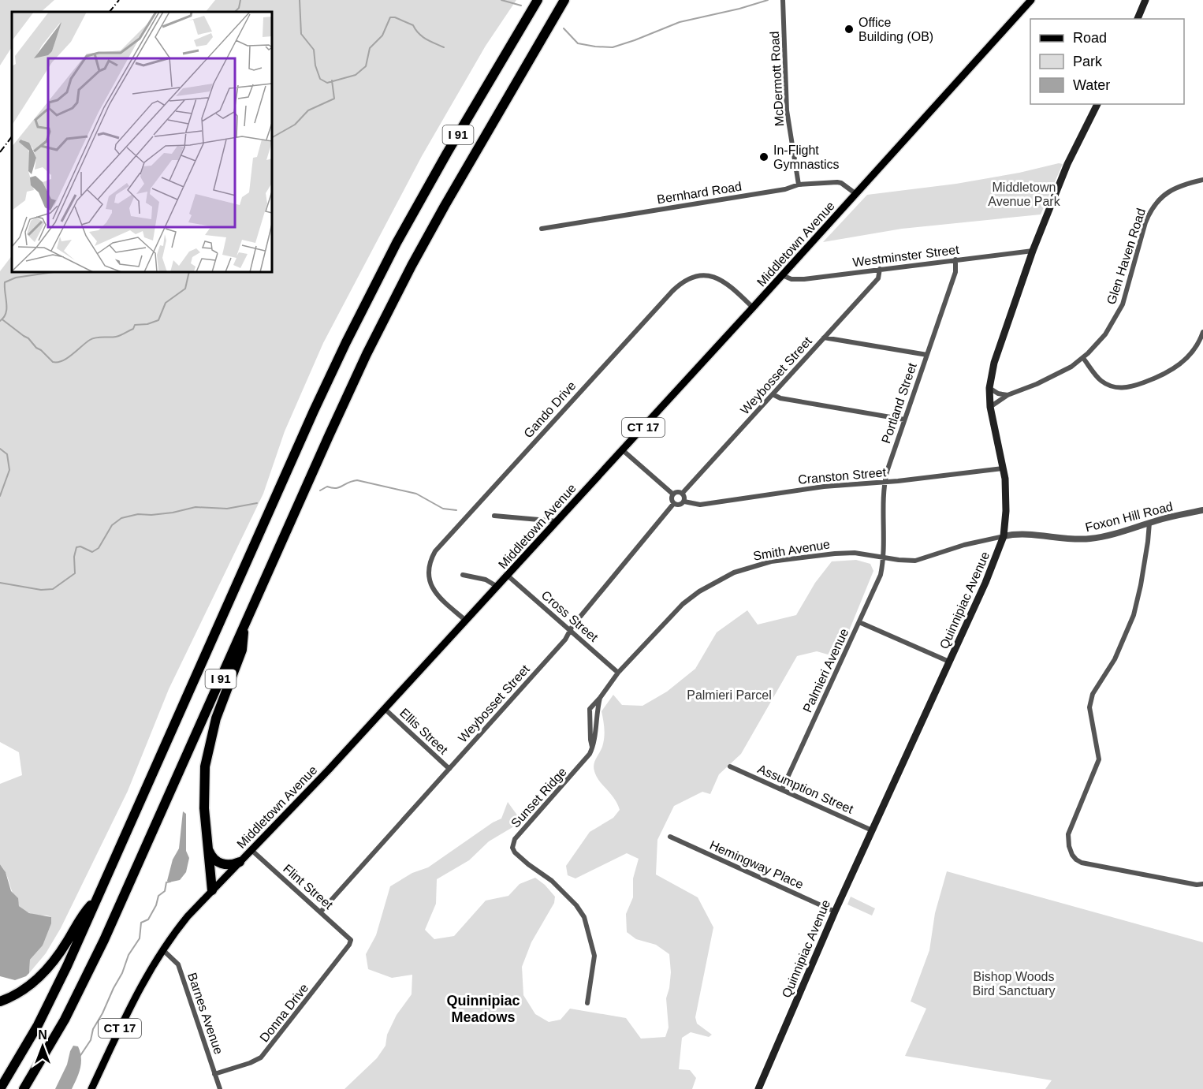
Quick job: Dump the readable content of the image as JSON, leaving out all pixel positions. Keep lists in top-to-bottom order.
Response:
{
  "streets": {
    "highway": ["I 91"],
    "main road": ["Middletown Avenue", "CT 17", "Quinnipiac Avenue"],
    "street": [
      "McDermott Road",
      "Bernhard Road",
      "Westminster Street",
      "Glen Haven Road",
      "Weybosset Street",
      "Portland Street",
      "Gando Drive",
      "Cranston Street",
      "Foxon Hill Road",
      "Smith Avenue",
      "Cross Street",
      "Palmieri Avenue",
      "Ellis Street",
      "Assumption Street",
      "Sunset Ridge",
      "Hemingway Place",
      "Flint Street",
      "Donna Drive",
      "Barnes Avenue"
    ]
  },
  "crossings": [
    ["McDermott Road", "Bernhard Road"],
    ["Bernhard Road", "Middletown Avenue"],
    ["Middletown Avenue", "Westminster Street"],
    ["Middletown Avenue", "Gando Drive"],
    ["Middletown Avenue", "Cross Street"],
    ["Middletown Avenue", "Ellis Street"],
    ["Middletown Avenue", "Flint Street"],
    ["Middletown Avenue", "Barnes Avenue"],
    ["Westminster Street", "Weybosset Street"],
    ["Westminster Street", "Portland Street"],
    ["Westminster Street", "Quinnipiac Avenue"],
    ["Glen Haven Road", "Quinnipiac Avenue"],
    ["Weybosset Street", "Cranston Street"],
    ["Weybosset Street", "Cross Street"],
    ["Weybosset Street", "Ellis Street"],
    ["Weybosset Street", "Flint Street"],
    ["Portland Street", "Cranston Street"],
    ["Portland Street", "Smith Avenue"],
    ["Portland Street", "Palmieri Avenue"],
    ["Cranston Street", "Quinnipiac Avenue"],
    ["Foxon Hill Road", "Smith Avenue"],
    ["Foxon Hill Road", "Quinnipiac Avenue"],
    ["Smith Avenue", "Quinnipiac Avenue"],
    ["Smith Avenue", "Cross Street"],
    ["Smith Avenue", "Palmieri Avenue"],
    ["Smith Avenue", "Sunset Ridge"],
    ["Quinnipiac Avenue", "Assumption Street"],
    ["Quinnipiac Avenue", "Hemingway Place"],
    ["Cross Street", "Sunset Ridge"],
    ["Palmieri Avenue", "Assumption Street"],
    ["Flint Street", "Donna Drive"],
    ["Donna Drive", "Barnes Avenue"]
  ],
  "districts": ["Quinnipiac Meadows"],
  "parks": ["Middletown Avenue Park", "Palmieri Parcel", "Bishop Woods Bird Sanctuary"],
  "places": ["Office Building (OB)", "In-Flight Gymnastics"],
  "legend": ["Road", "Park", "Water"],
  "north": "top"
}
